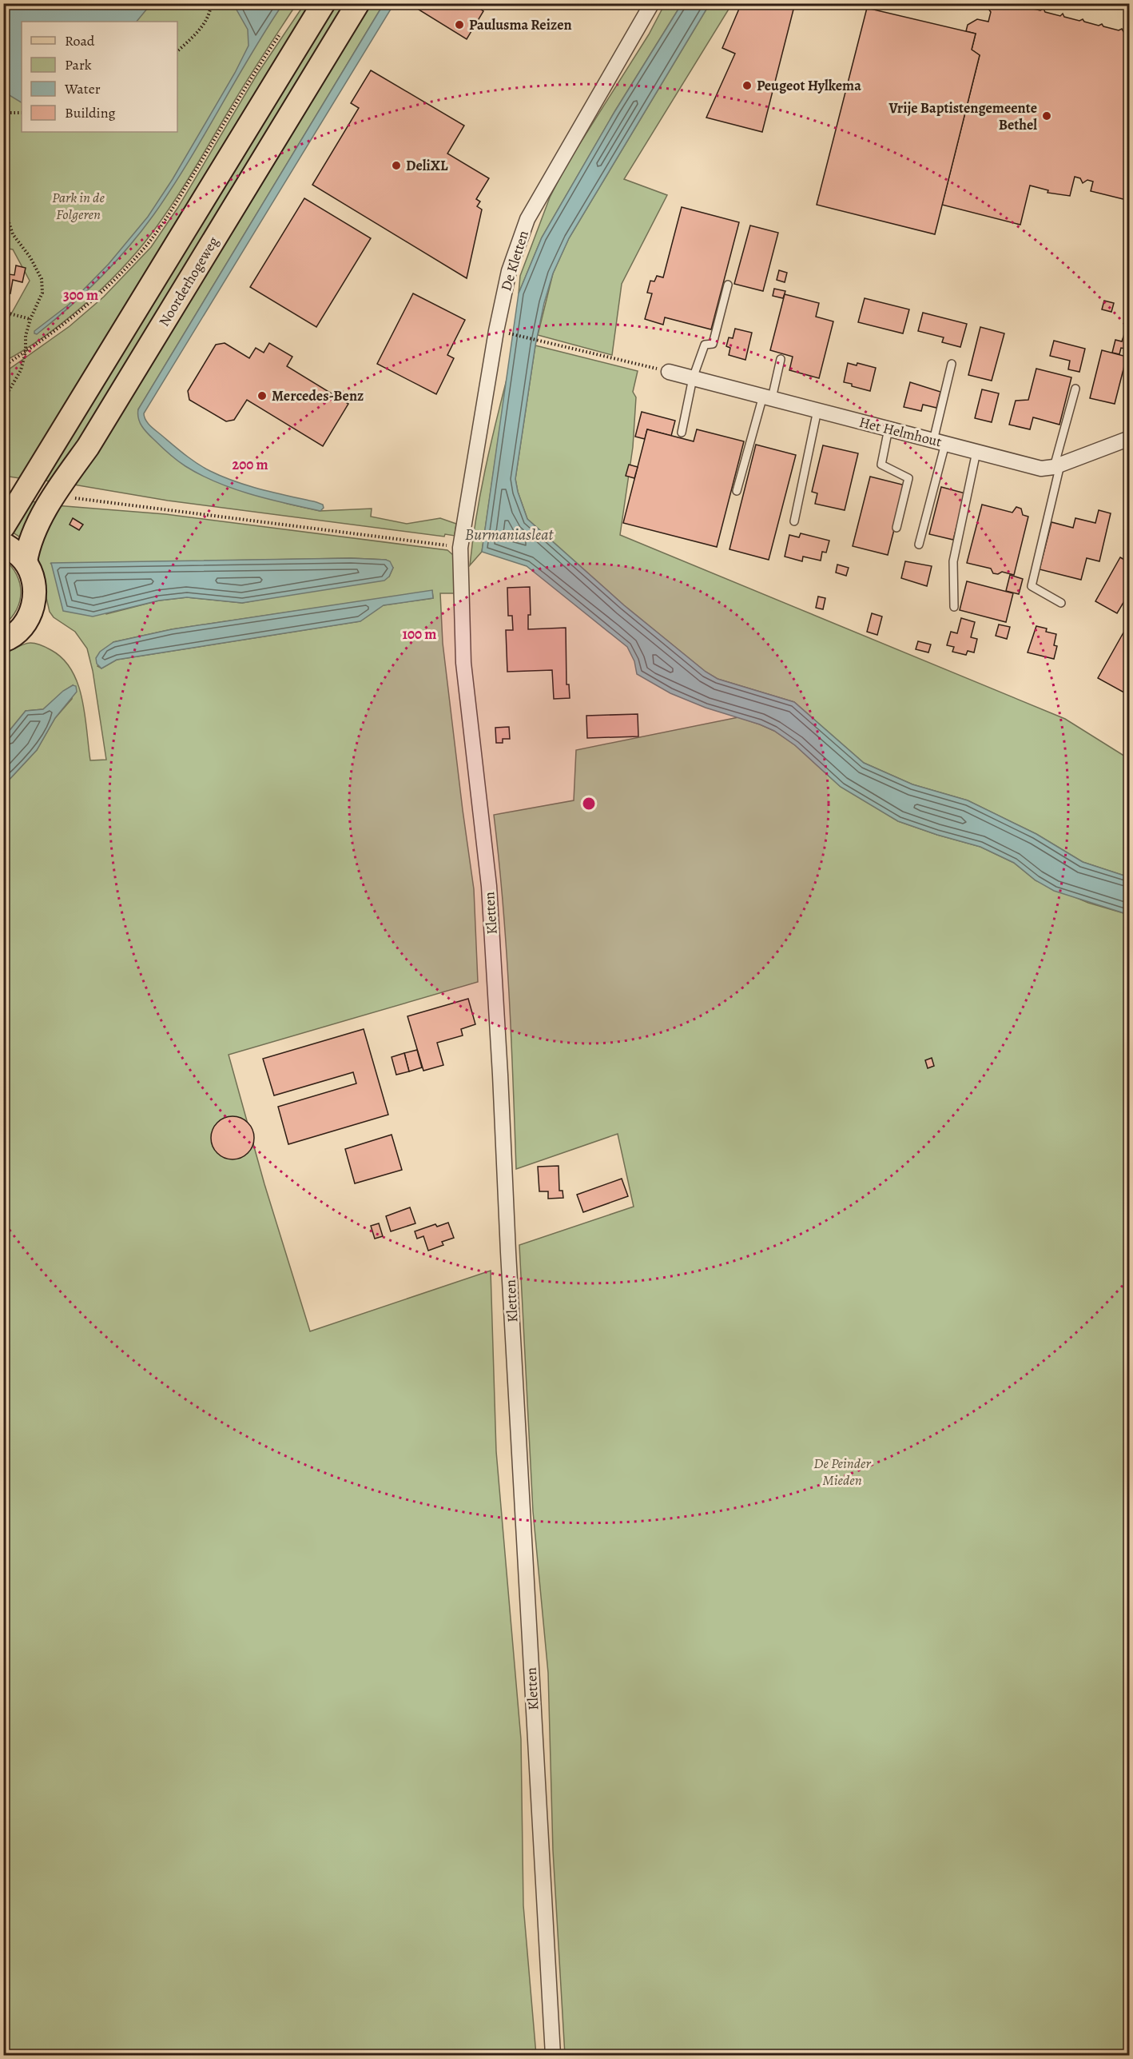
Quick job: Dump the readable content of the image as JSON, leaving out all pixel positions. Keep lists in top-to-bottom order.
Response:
{
  "streets": {
    "main road": ["Noorderhogeweg"],
    "street": ["De Kletten", "Het Helmhout", "Kletten"]
  },
  "crossings": [
    ["De Kletten", "Kletten"]
  ],
  "water": ["Burmaniasleat"],
  "parks": ["Park in de Folgeren", "De Peinder Mieden"],
  "places": [
    "Paulusma Reizen",
    "Peugeot Hylkema",
    "Vrije Baptistengemeente Bethel",
    "DeliXL",
    "Mercedes-Benz"
  ],
  "legend": [
    "Road",
    "Park",
    "Water",
    "Building"
  ],
  "rings": ["300 m", "200 m", "100 m"]
}
